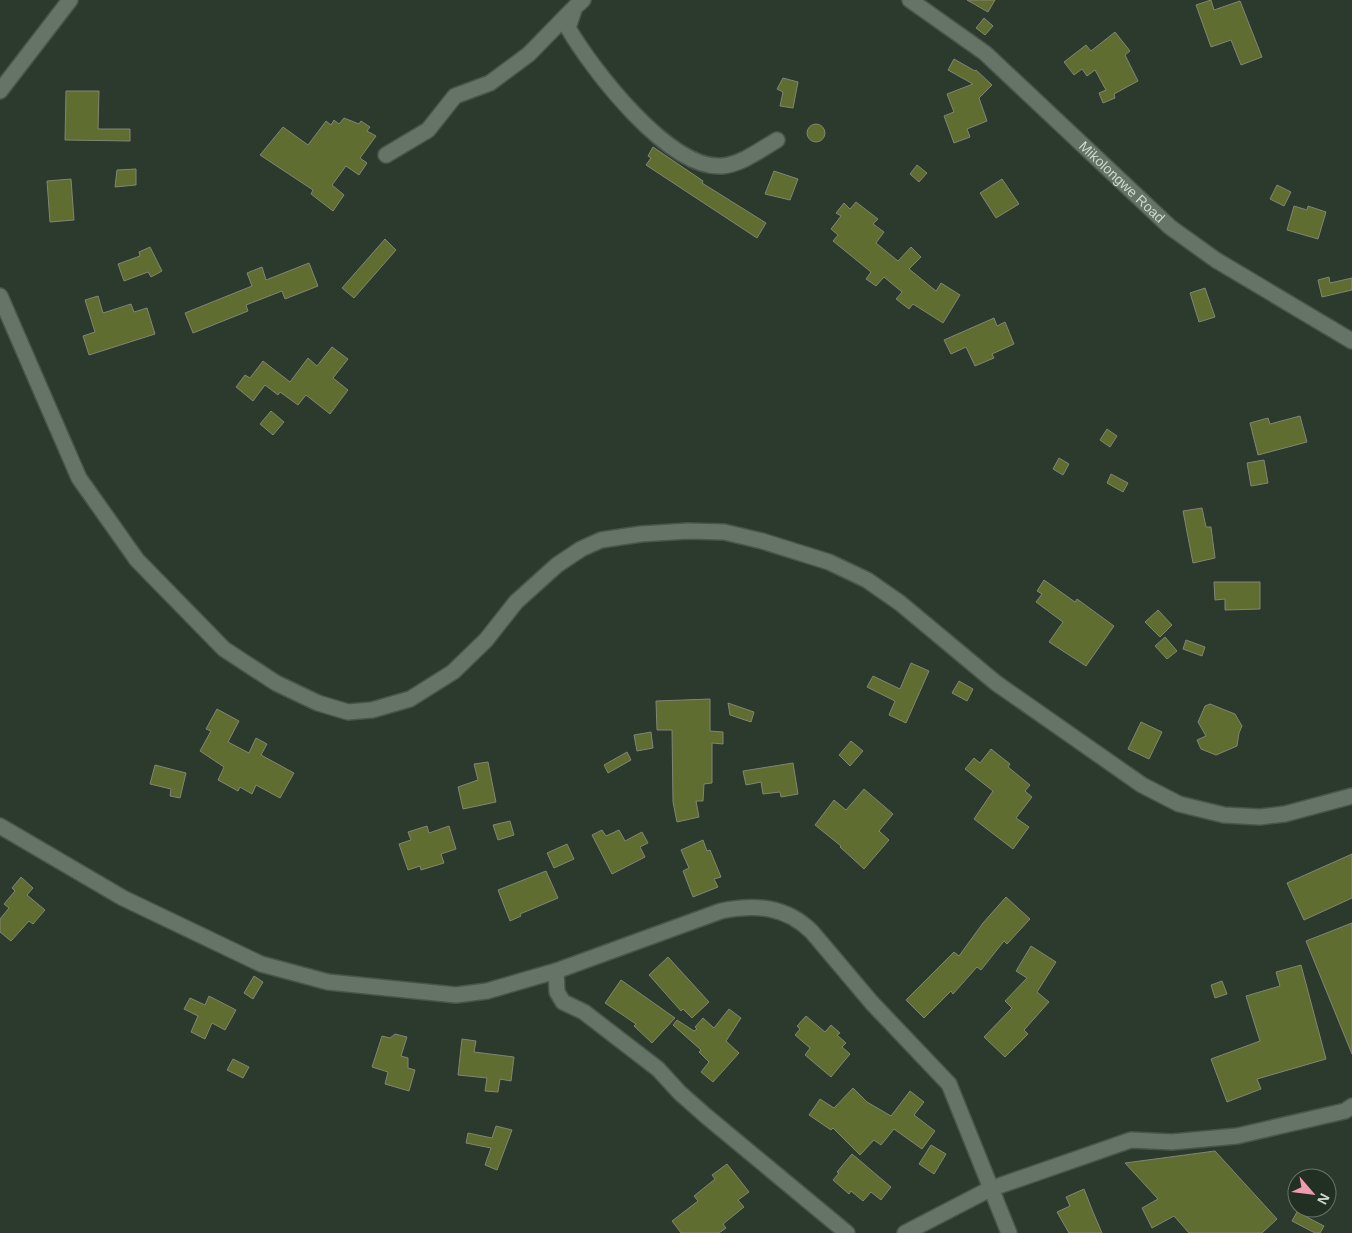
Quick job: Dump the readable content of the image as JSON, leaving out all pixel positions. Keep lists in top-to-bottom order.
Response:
{
  "streets": {
    "street": ["Mikolongwe Road"]
  },
  "north": "bottom right"
}
